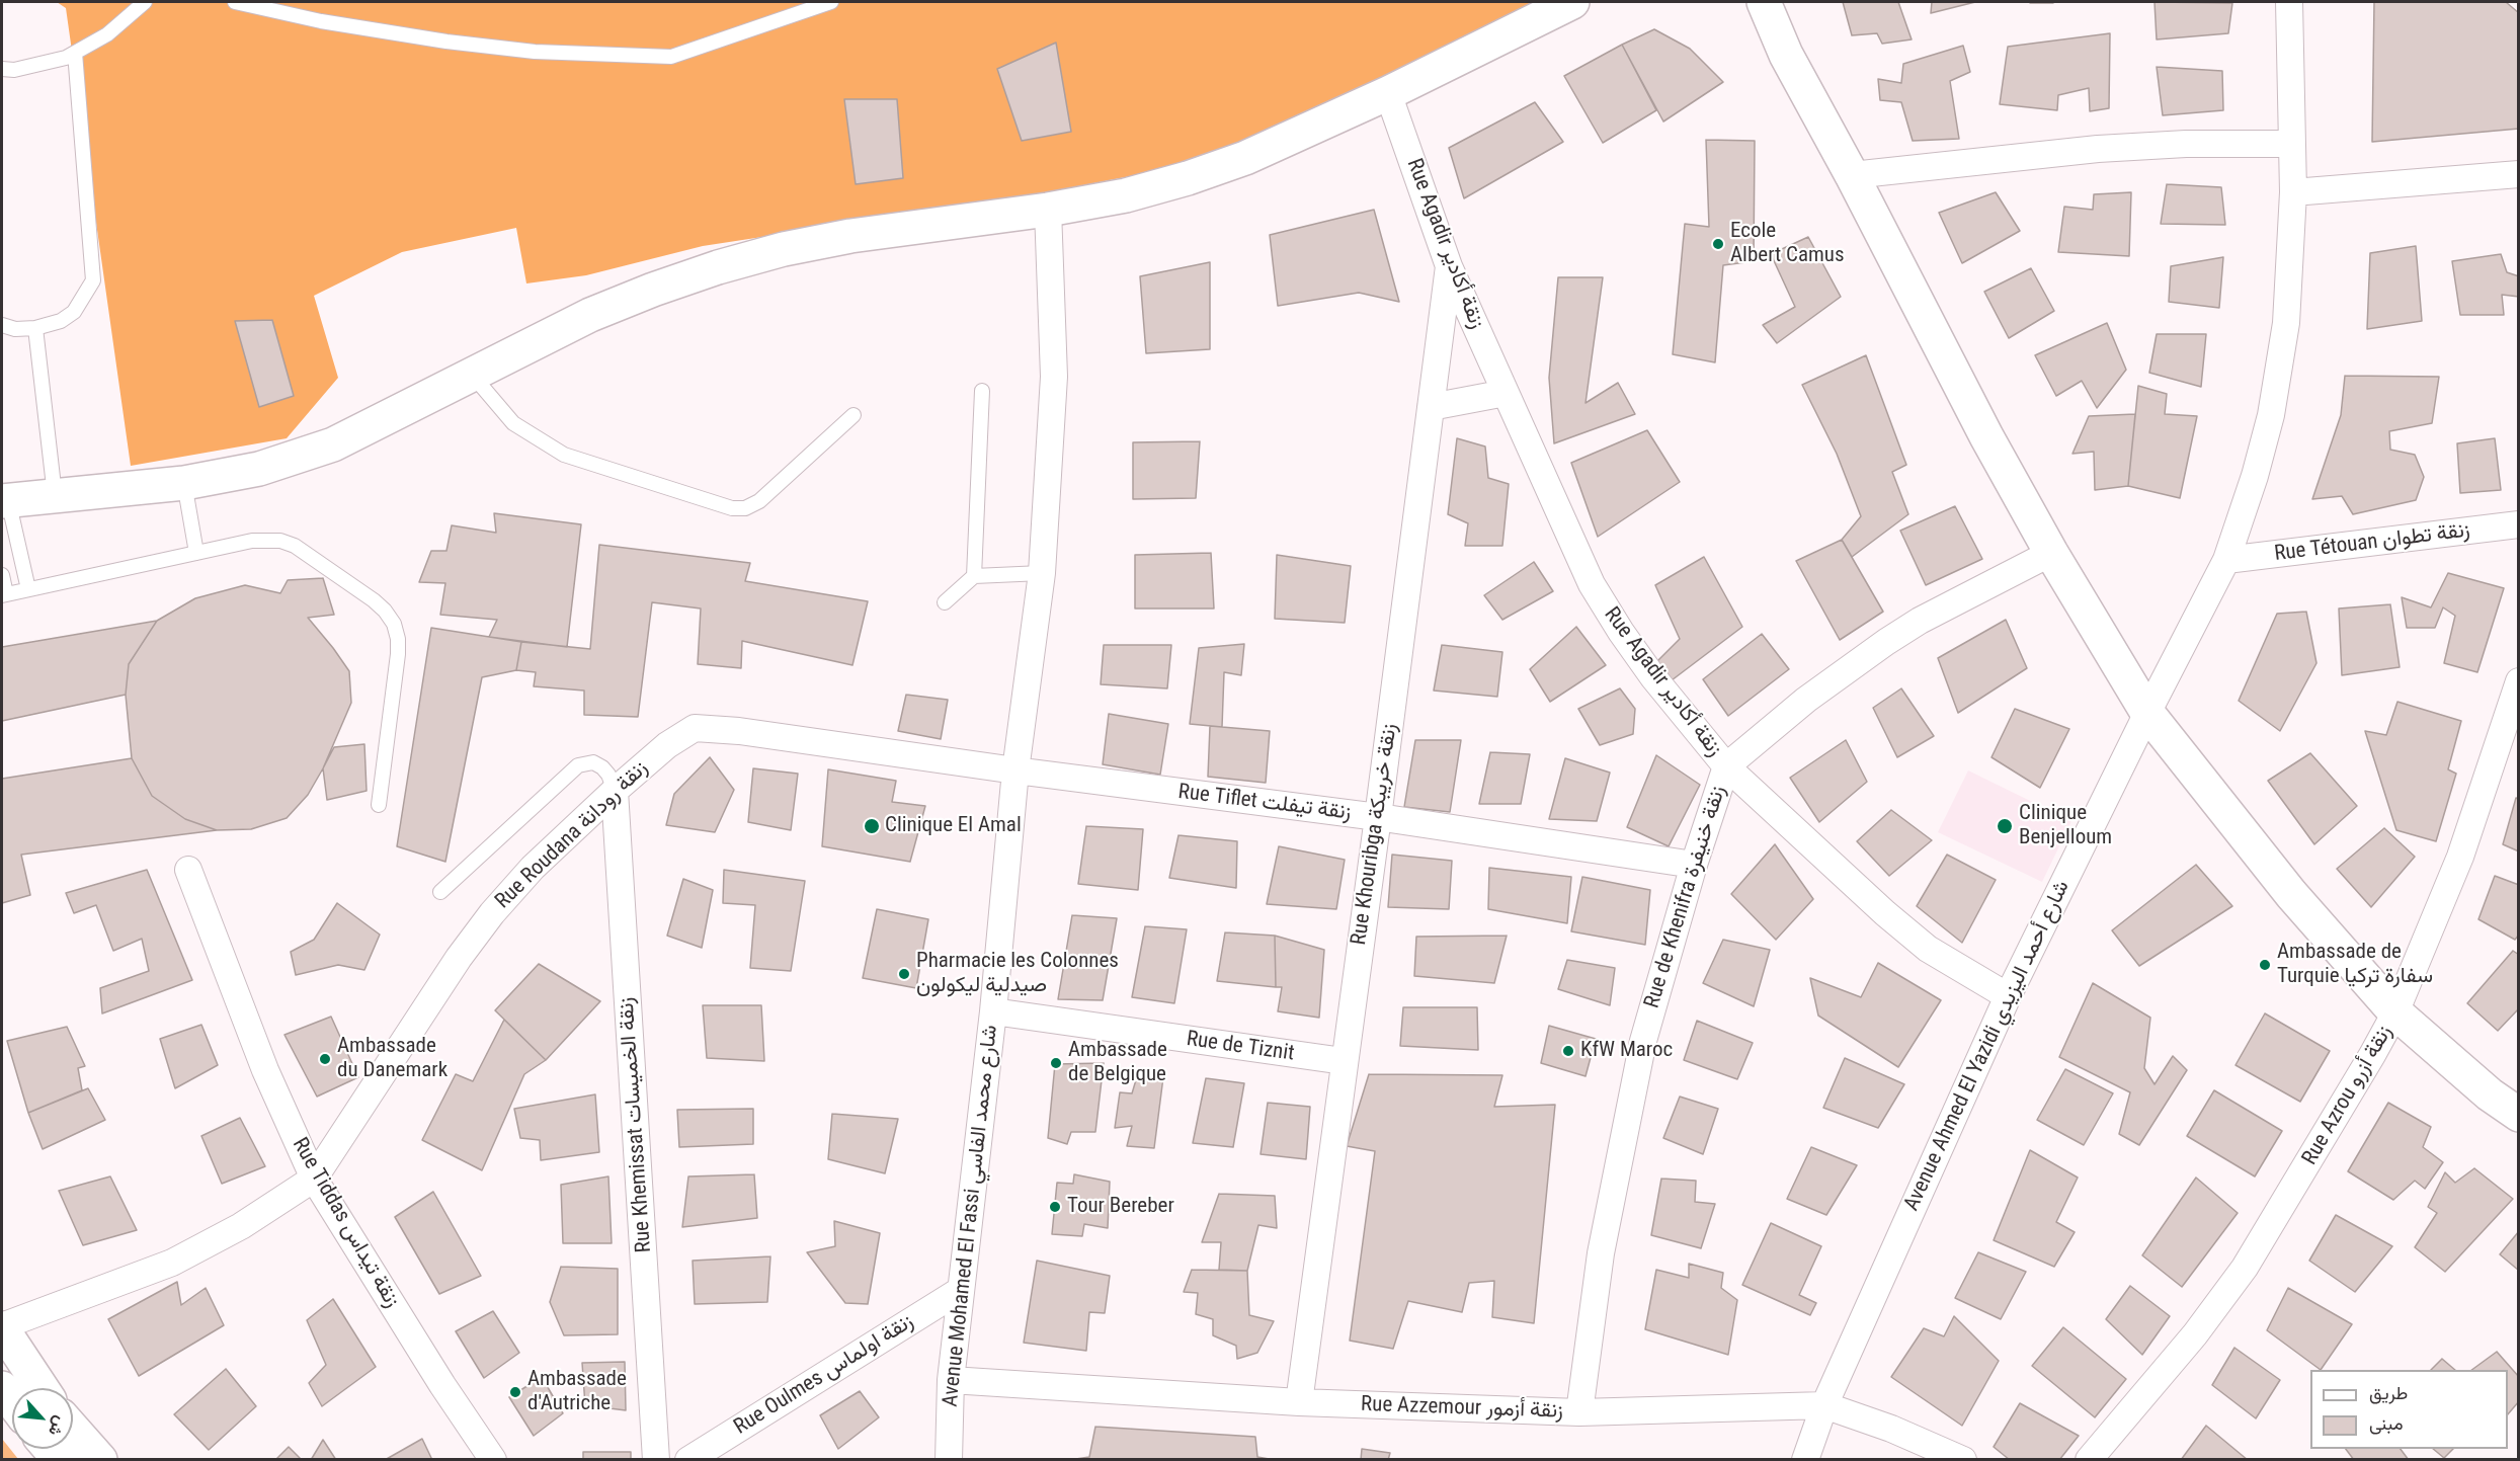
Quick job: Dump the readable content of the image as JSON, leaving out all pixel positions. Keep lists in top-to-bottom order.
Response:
{
  "streets": {
    "street": [
      "Rue Agadir زنقة أكادير",
      "Rue Tétouan زنقة تطوان",
      "Rue Tiflet زنقة تيفلت",
      "Rue Khouribga زنقة خريبكة",
      "Rue Roudana زنقة رودانة",
      "Rue de Khenifra زنقة خنيفرة",
      "Avenue Ahmed El Yazidi شارع أحمد اليزيدي",
      "Rue de Tiznit",
      "Rue Azrou زنقة أزرو",
      "Rue Khemissat زنقة الخميسات",
      "Avenue Mohamed El Fassi شارع محمد الفاسي",
      "Rue Tiddas زنقة تيداس",
      "Rue Oulmes زنقة اولماس",
      "Rue Azzemour زنقة أزمور"
    ]
  },
  "crossings": [
    ["Rue Agadir زنقة أكادير", "Rue Khouribga زنقة خريبكة"],
    ["Rue Agadir زنقة أكادير", "Rue de Khenifra زنقة خنيفرة"],
    ["Rue Agadir زنقة أكادير", "Avenue Ahmed El Yazidi شارع أحمد اليزيدي"],
    ["Rue Tétouan زنقة تطوان", "Avenue Ahmed El Yazidi شارع أحمد اليزيدي"],
    ["Rue Tiflet زنقة تيفلت", "Rue Khouribga زنقة خريبكة"],
    ["Rue Tiflet زنقة تيفلت", "Rue Roudana زنقة رودانة"],
    ["Rue Tiflet زنقة تيفلت", "Rue de Khenifra زنقة خنيفرة"],
    ["Rue Tiflet زنقة تيفلت", "Avenue Mohamed El Fassi شارع محمد الفاسي"],
    ["Rue Khouribga زنقة خريبكة", "Rue de Tiznit"],
    ["Rue Khouribga زنقة خريبكة", "Rue Azzemour زنقة أزمور"],
    ["Rue Roudana زنقة رودانة", "Rue Khemissat زنقة الخميسات"],
    ["Rue Roudana زنقة رودانة", "Avenue Mohamed El Fassi شارع محمد الفاسي"],
    ["Rue Roudana زنقة رودانة", "Rue Tiddas زنقة تيداس"],
    ["Rue de Khenifra زنقة خنيفرة", "Rue Azzemour زنقة أزمور"],
    ["Avenue Ahmed El Yazidi شارع أحمد اليزيدي", "Rue Azzemour زنقة أزمور"],
    ["Rue de Tiznit", "Avenue Mohamed El Fassi شارع محمد الفاسي"],
    ["Avenue Mohamed El Fassi شارع محمد الفاسي", "Rue Oulmes زنقة اولماس"],
    ["Avenue Mohamed El Fassi شارع محمد الفاسي", "Rue Azzemour زنقة أزمور"]
  ],
  "places": [
    "Ecole Albert Camus",
    "Clinique El Amal",
    "Clinique Benjelloum",
    "Ambassade de Turquie سفارة تركيا",
    "Pharmacie les Colonnes صيدلية ليكولون",
    "KfW Maroc",
    "Ambassade du Danemark",
    "Ambassade de Belgique",
    "Tour Bereber",
    "Ambassade d'Autriche"
  ],
  "legend": ["طريق", "مبنى"],
  "north": "bottom right"
}
